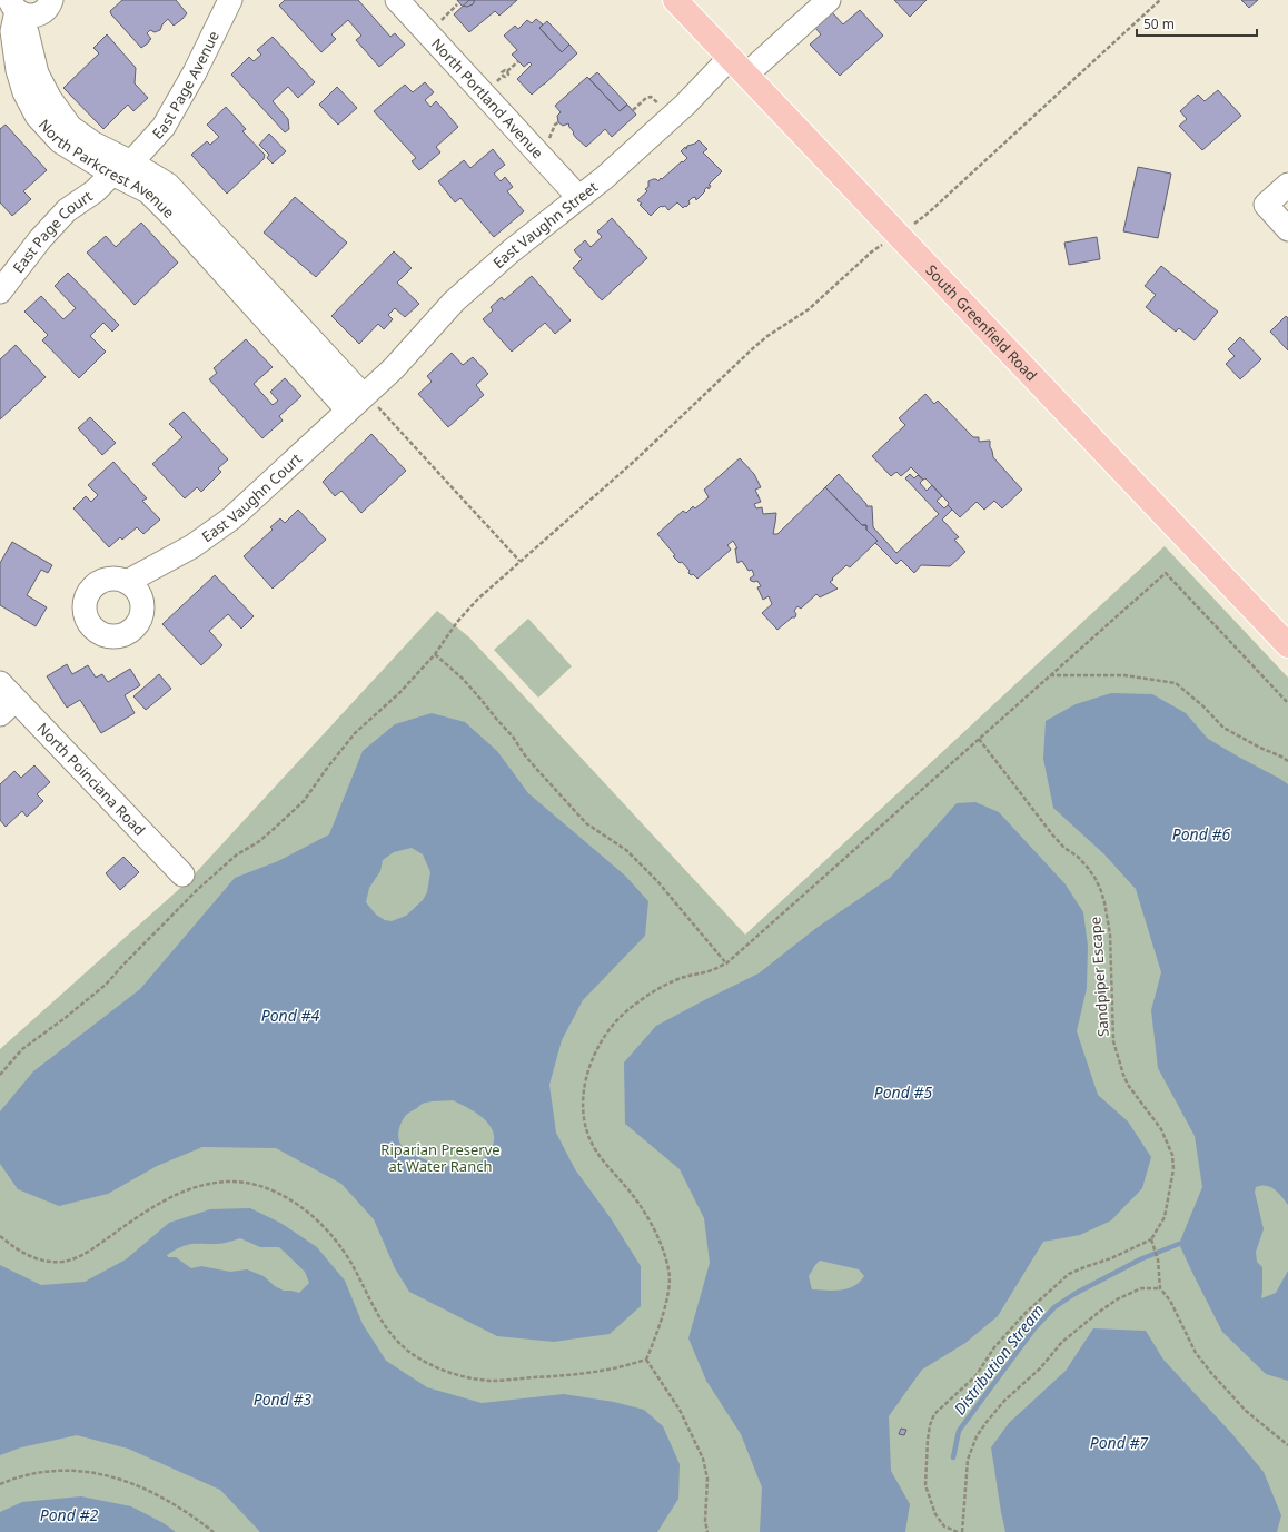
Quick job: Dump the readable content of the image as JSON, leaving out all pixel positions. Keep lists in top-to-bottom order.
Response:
{
  "streets": {
    "main road": ["South Greenfield Road"],
    "street": [
      "East Page Avenue",
      "North Portland Avenue",
      "North Parkcrest Avenue",
      "East Vaughn Street",
      "East Page Court",
      "East Vaughn Court",
      "North Poinciana Road"
    ],
    "path": ["Sandpiper Escape"]
  },
  "crossings": [
    ["East Page Avenue", "North Parkcrest Avenue"],
    ["East Page Avenue", "East Page Court"],
    ["North Portland Avenue", "East Vaughn Street"],
    ["North Parkcrest Avenue", "East Vaughn Street"],
    ["North Parkcrest Avenue", "East Page Court"],
    ["North Parkcrest Avenue", "East Vaughn Court"],
    ["East Vaughn Street", "South Greenfield Road"],
    ["East Vaughn Street", "East Vaughn Court"]
  ],
  "water": [
    "Pond #6",
    "Pond #4",
    "Pond #5",
    "Distribution Stream",
    "Pond #3",
    "Pond #7",
    "Pond #2"
  ],
  "parks": ["Riparian Preserve at Water Ranch"],
  "scale_bar": "50 m"
}
